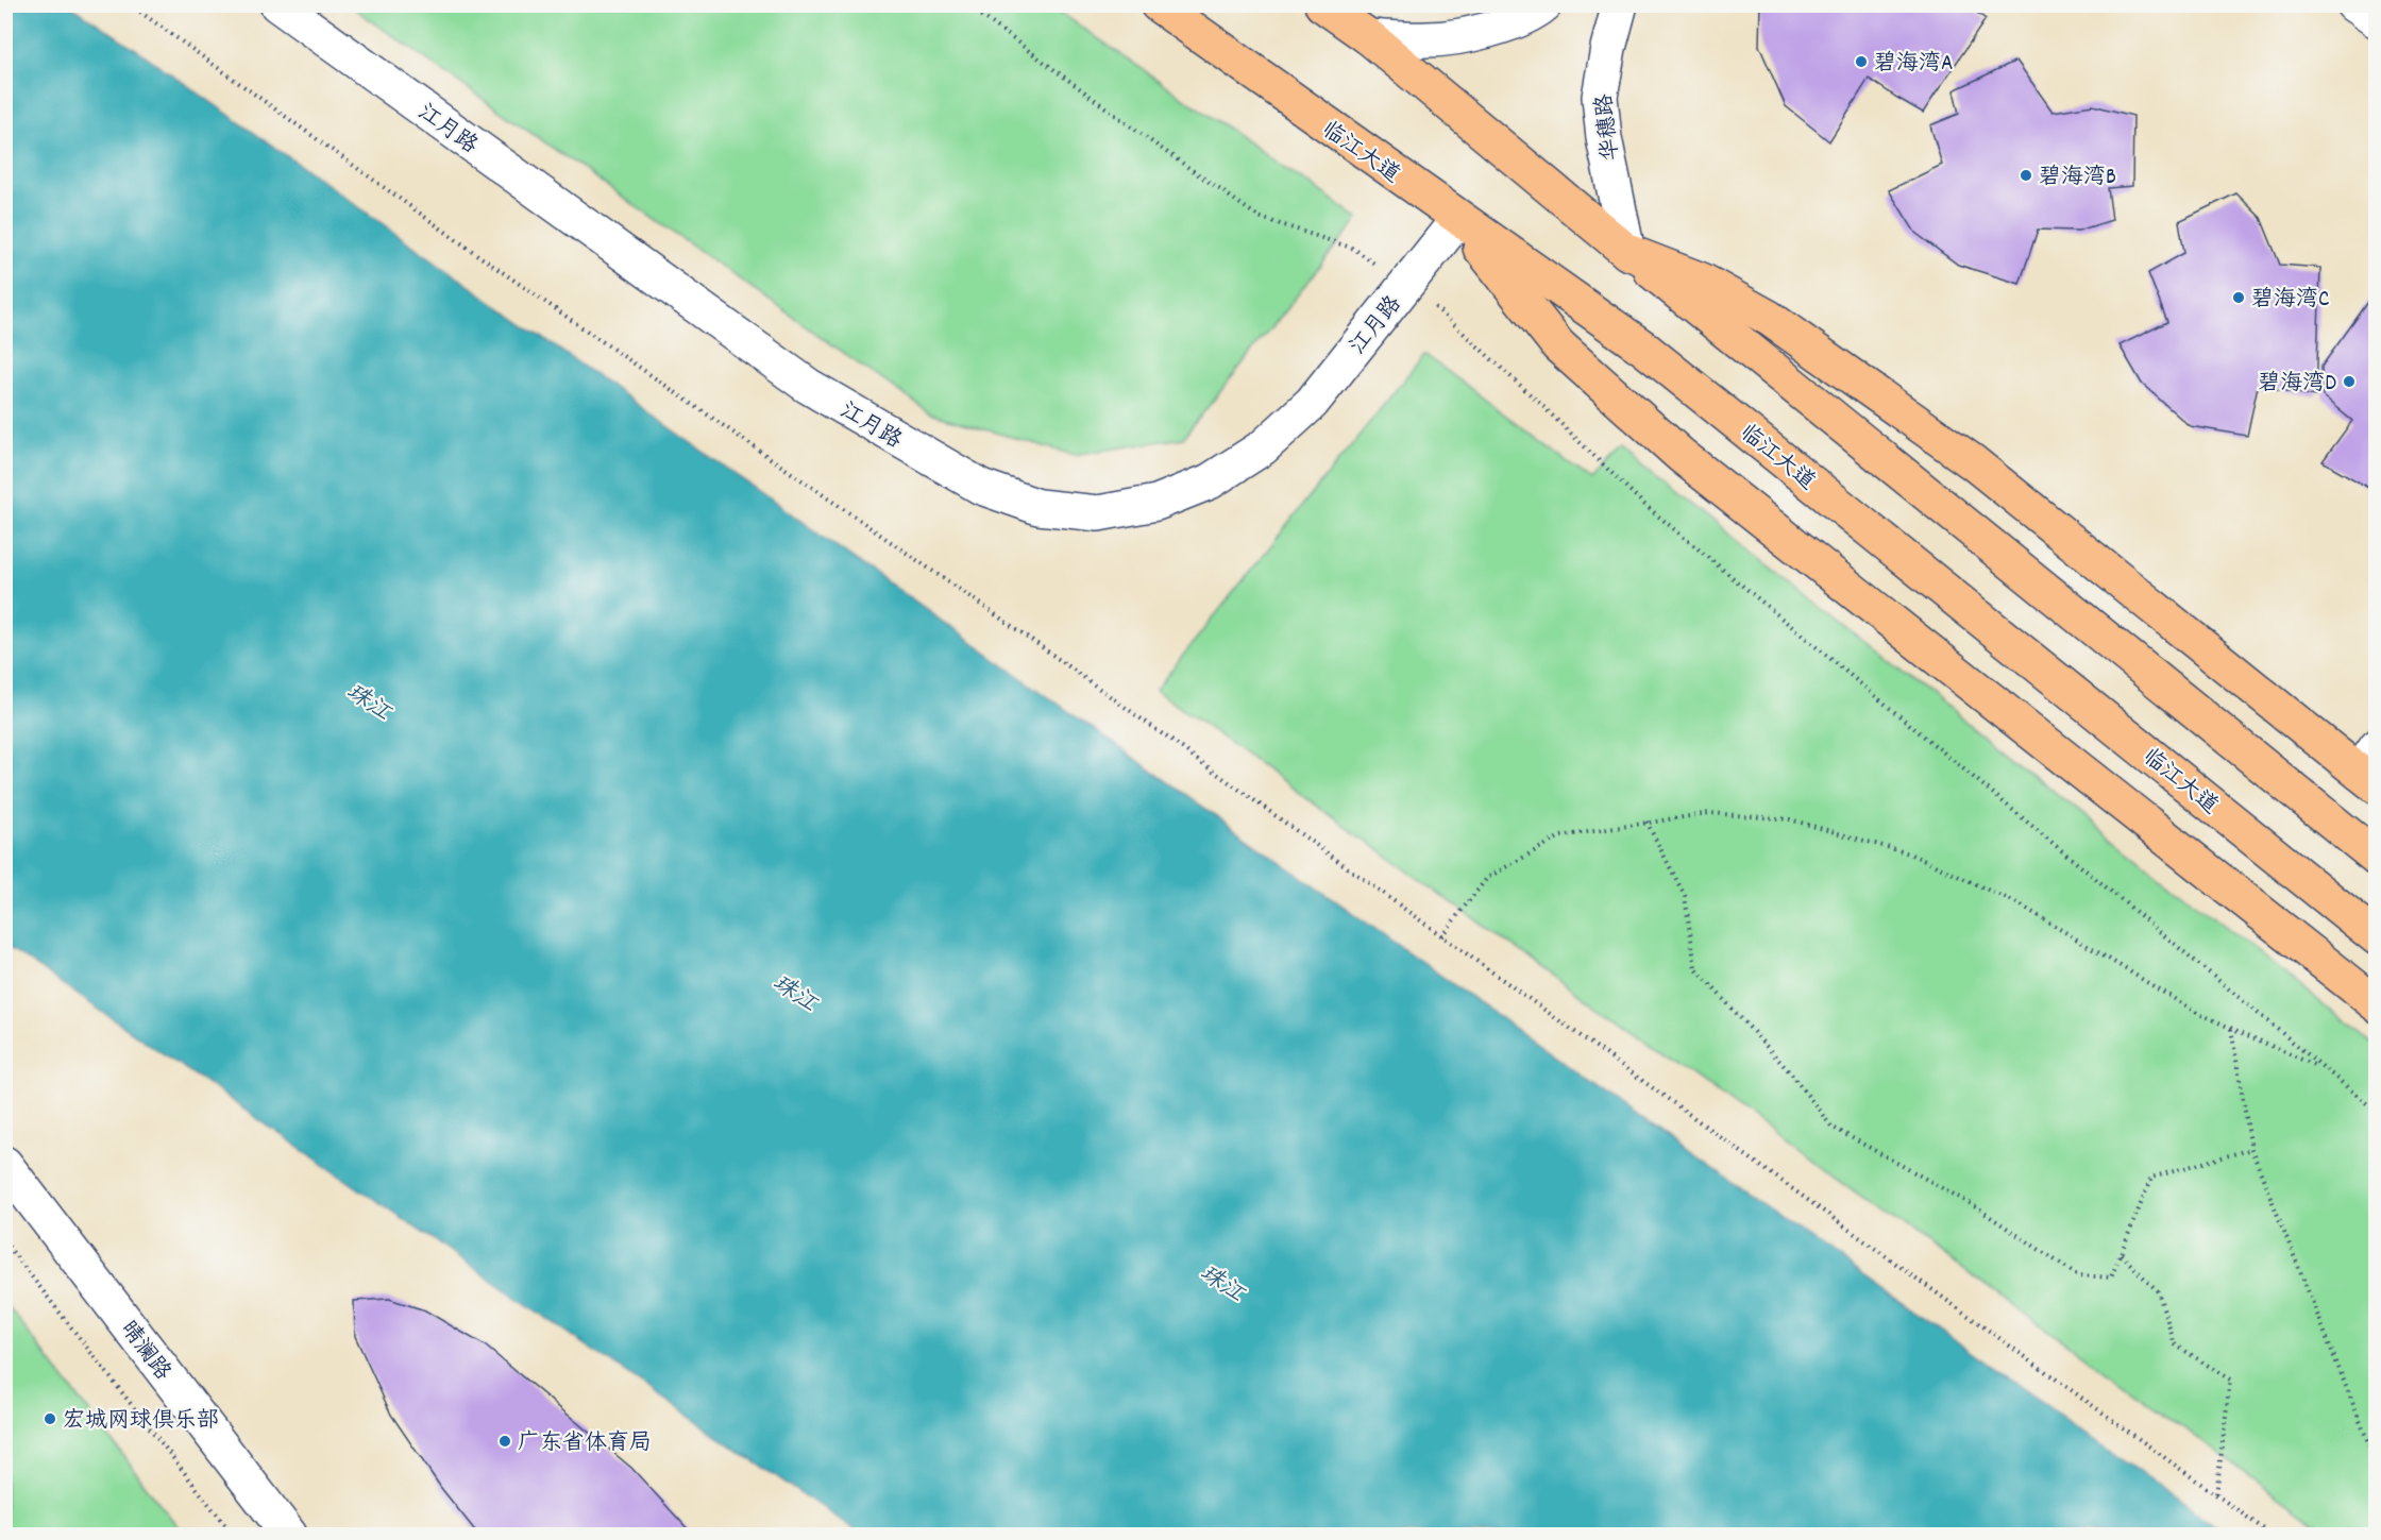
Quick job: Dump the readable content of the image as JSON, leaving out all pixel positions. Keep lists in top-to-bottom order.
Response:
{
  "streets": {
    "main road": ["临江大道"],
    "street": ["江月路", "华穗路", "晴澜路"]
  },
  "crossings": [
    ["江月路", "临江大道"]
  ],
  "water": ["珠江"],
  "places": [
    "碧海湾A",
    "碧海湾B",
    "碧海湾C",
    "碧海湾D",
    "宏城网球俱乐部",
    "广东省体育局"
  ]
}
